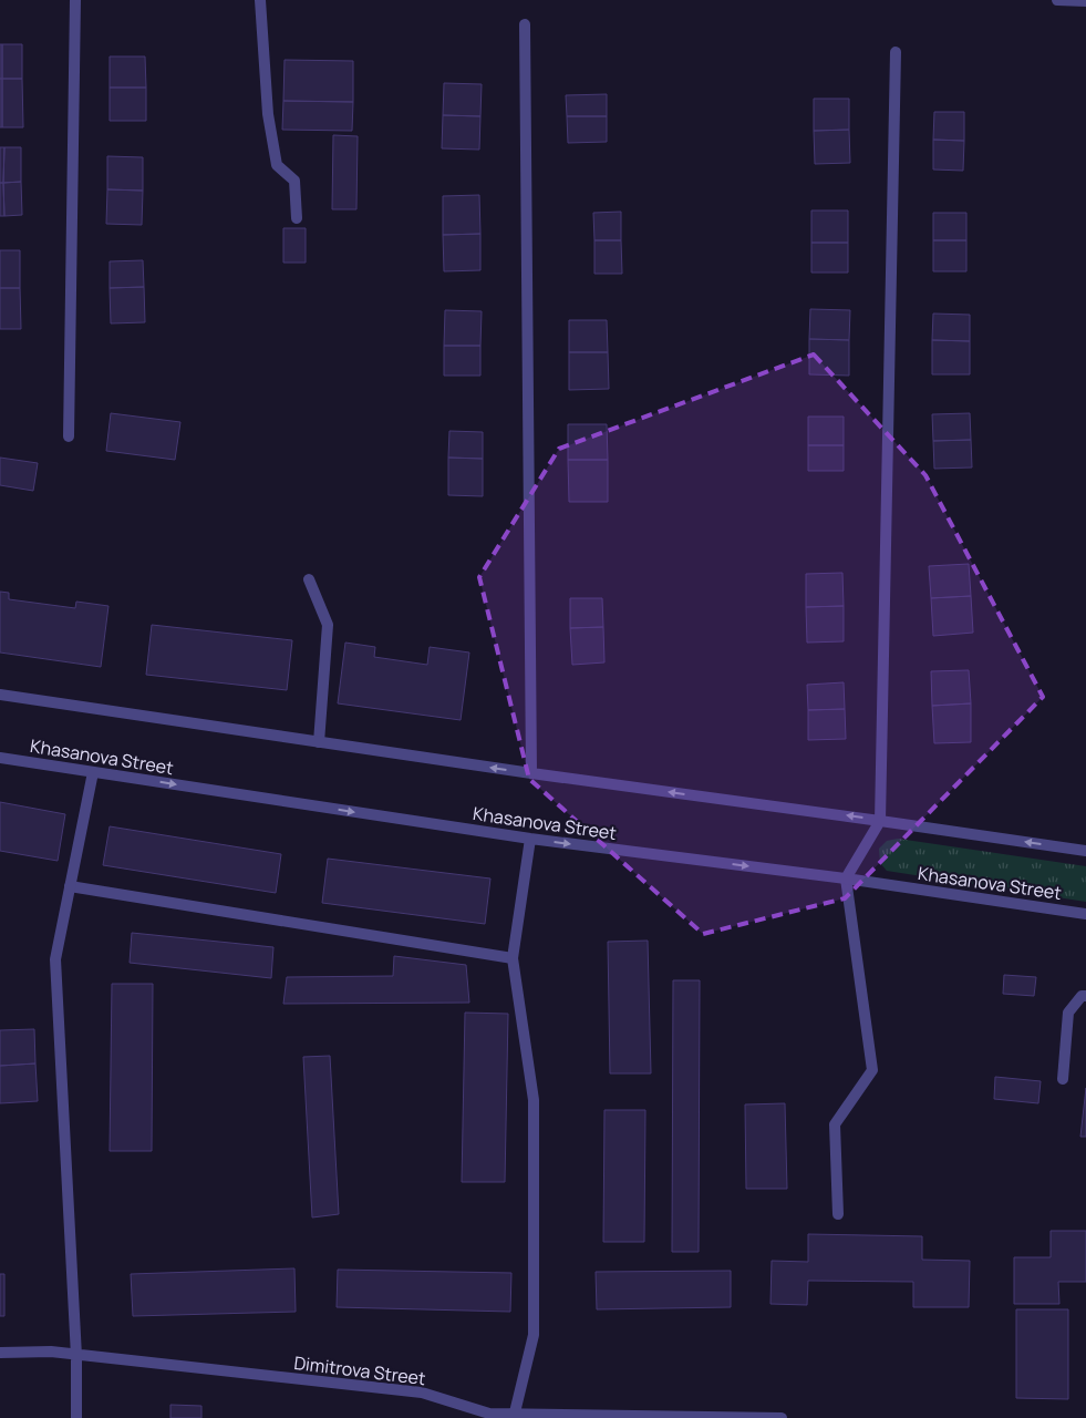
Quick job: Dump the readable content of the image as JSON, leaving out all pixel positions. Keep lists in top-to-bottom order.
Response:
{
  "streets": {
    "street": ["Khasanova Street", "Dimitrova Street"]
  }
}
